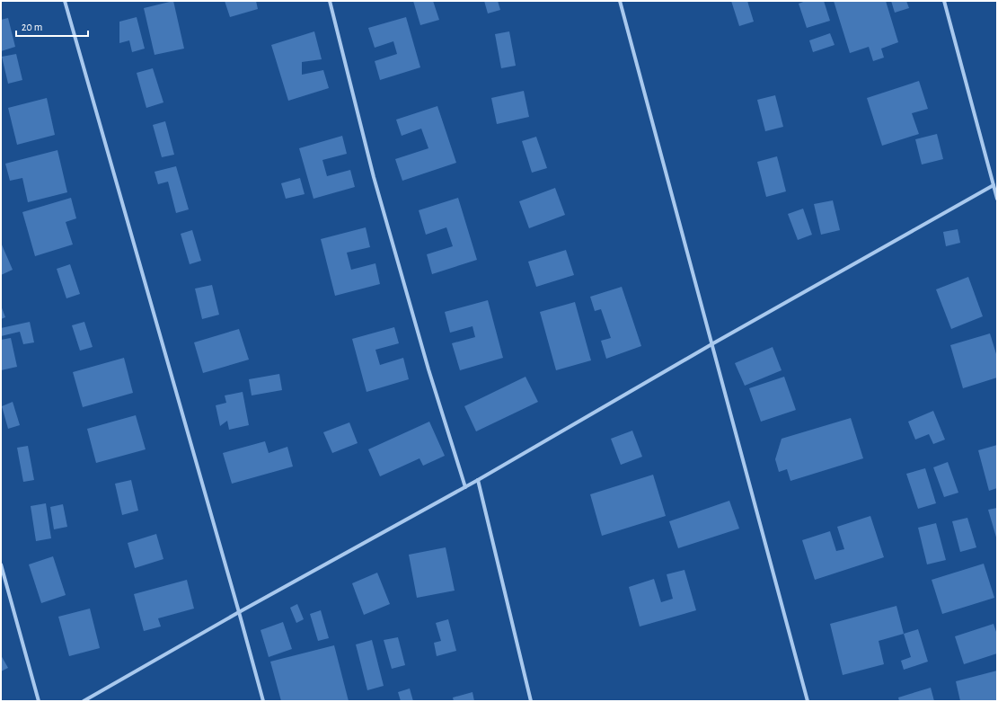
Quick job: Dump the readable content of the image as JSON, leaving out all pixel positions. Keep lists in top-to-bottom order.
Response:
{
  "scale_bar": "20 m"
}
